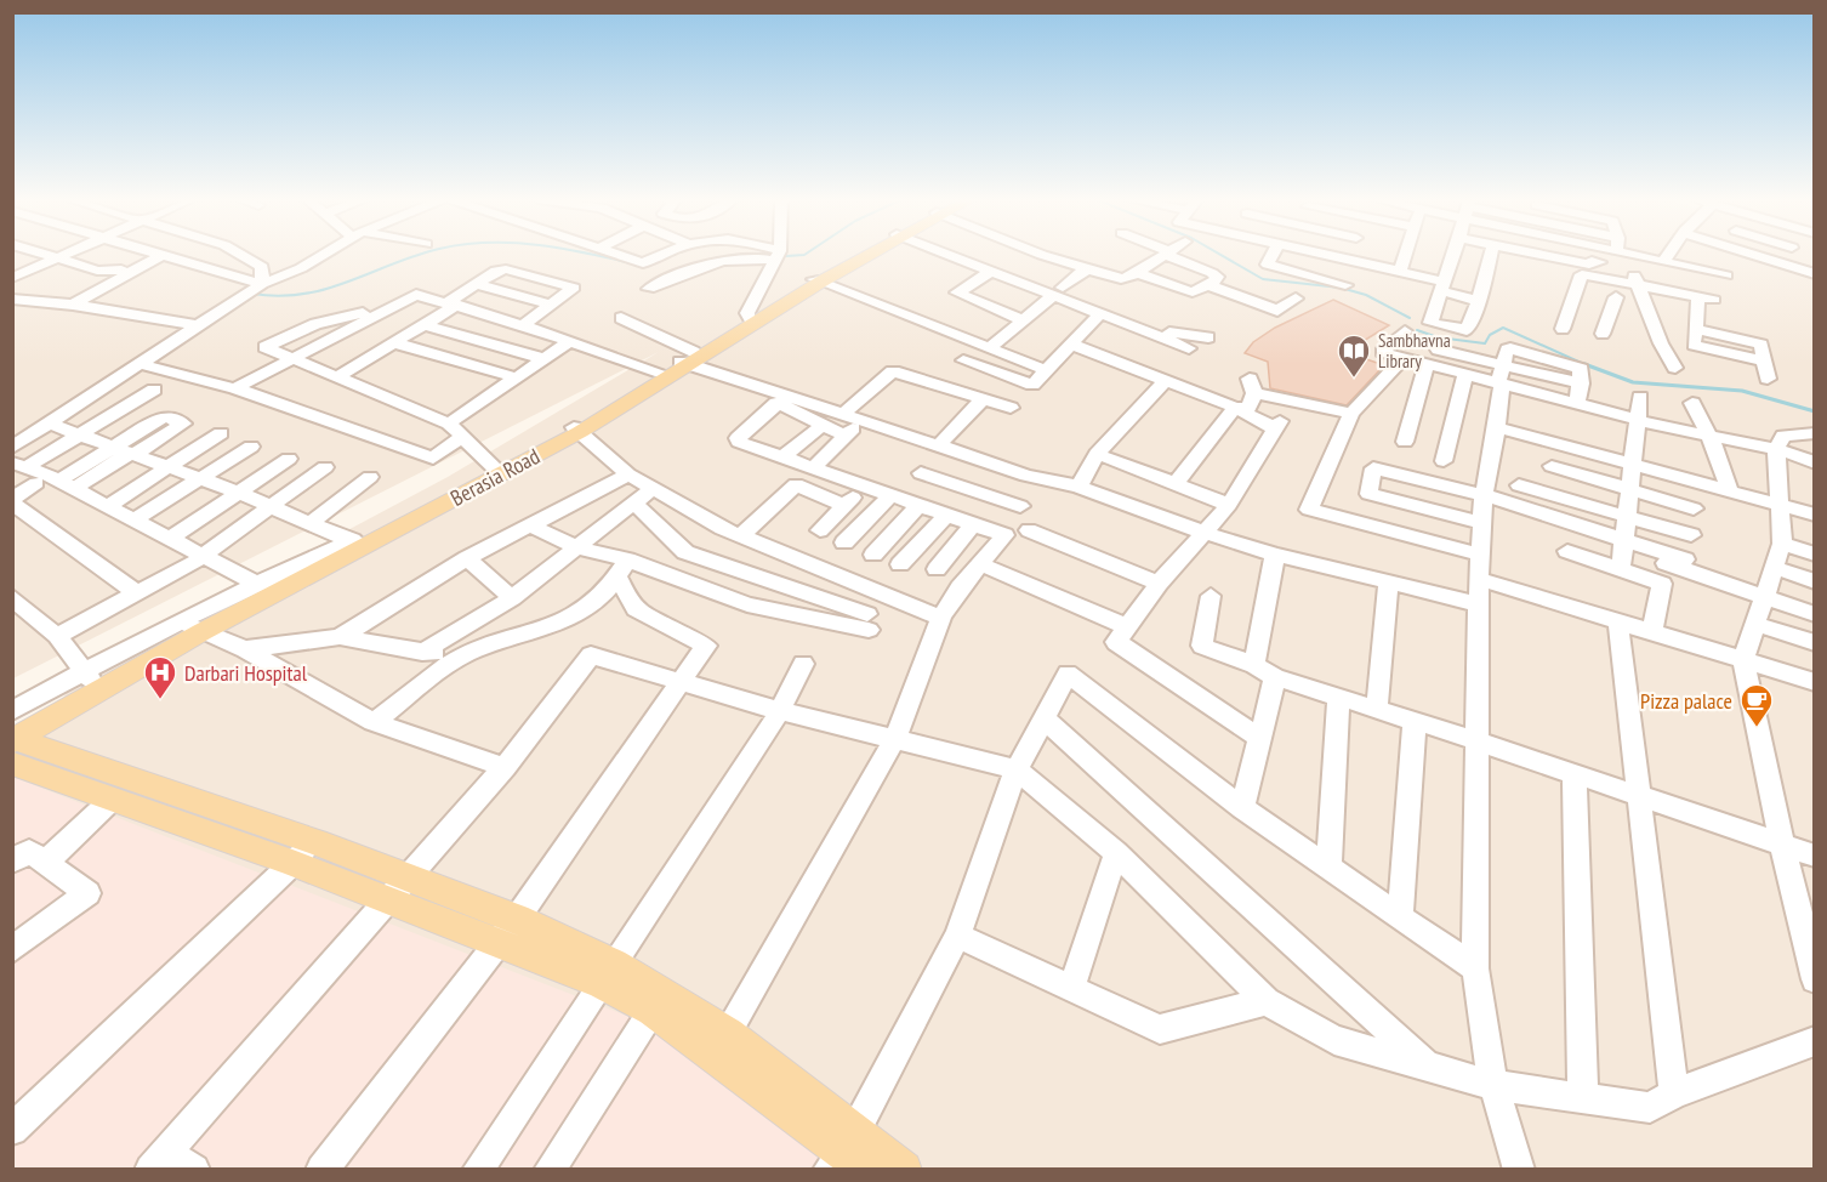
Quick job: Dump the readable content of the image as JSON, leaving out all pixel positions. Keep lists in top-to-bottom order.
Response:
{
  "streets": {
    "main road": ["Berasia Road"]
  },
  "places": {
    "library": ["Sambhavna Library"],
    "hospital": ["Darbari Hospital"],
    "cafe": ["Pizza palace"]
  }
}
